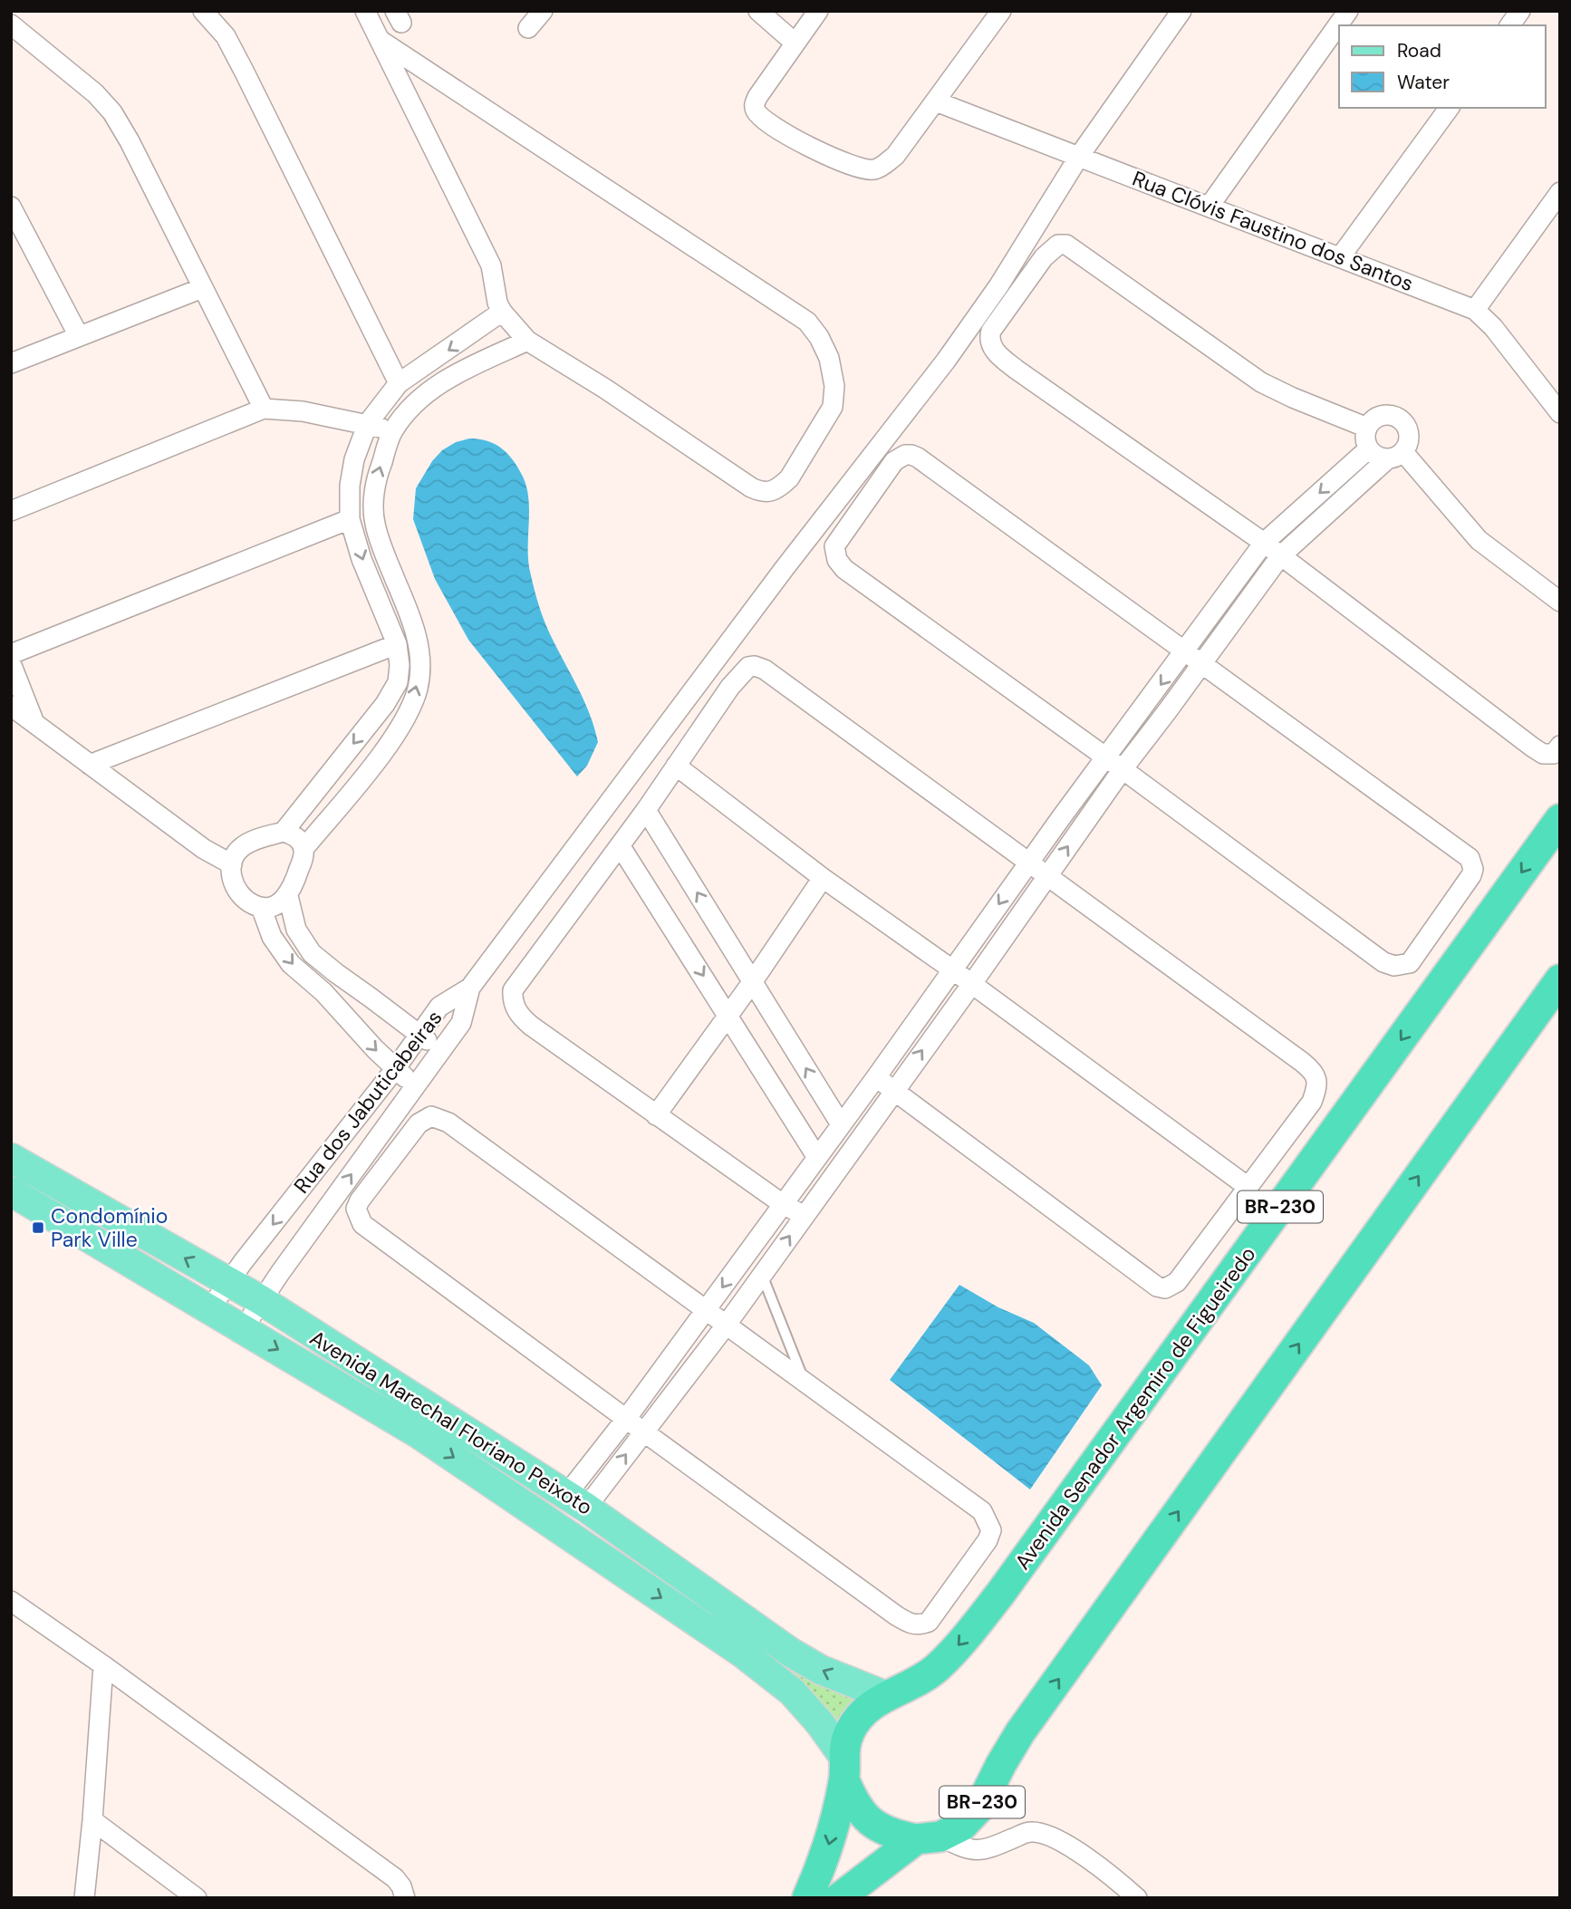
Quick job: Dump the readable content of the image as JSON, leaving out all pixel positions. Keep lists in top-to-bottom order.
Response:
{
  "streets": {
    "highway": ["BR-230", "Avenida Senador Argemiro de Figueiredo"],
    "main road": ["Avenida Marechal Floriano Peixoto"],
    "street": ["Rua Clóvis Faustino dos Santos", "Rua dos Jabuticabeiras"]
  },
  "crossings": [
    ["Rua dos Jabuticabeiras", "Avenida Marechal Floriano Peixoto"],
    ["Avenida Senador Argemiro de Figueiredo", "Avenida Marechal Floriano Peixoto"]
  ],
  "places": {
    "transit": ["Condomínio Park Ville"]
  },
  "legend": ["Road", "Water"]
}
